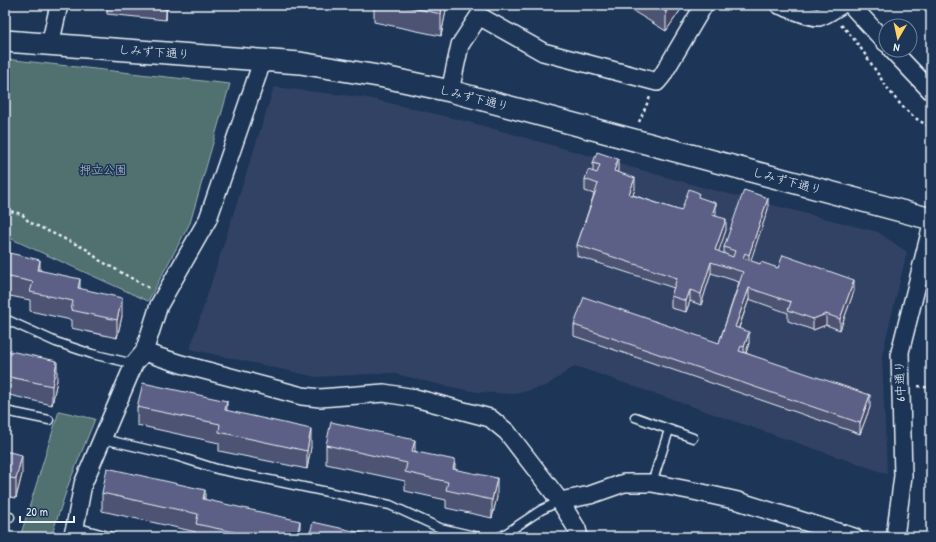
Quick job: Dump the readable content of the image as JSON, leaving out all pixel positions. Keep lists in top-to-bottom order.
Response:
{
  "streets": {
    "street": ["しみず下通り", "6中通り"]
  },
  "parks": ["押立公園"],
  "scale_bar": "20 m",
  "north": "bottom"
}
